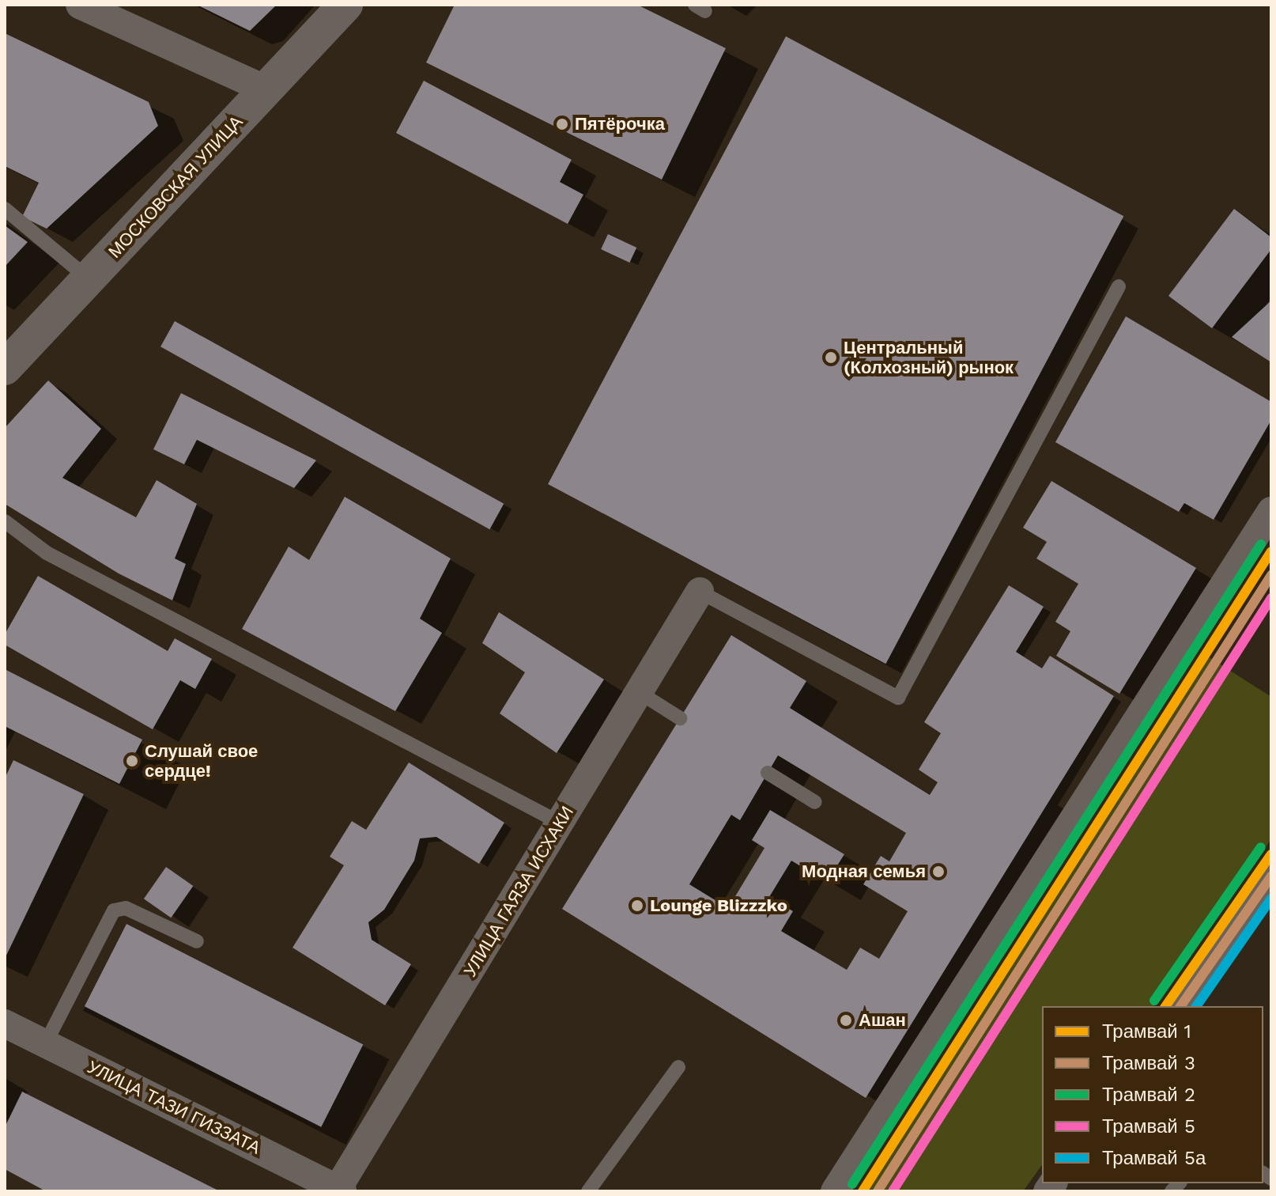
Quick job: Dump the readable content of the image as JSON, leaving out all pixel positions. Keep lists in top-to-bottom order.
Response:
{
  "streets": {
    "street": ["МОСКОВСКАЯ УЛИЦА", "УЛИЦА ГАЯЗА ИСХАКИ", "УЛИЦА ТАЗИ ГИЗЗАТА"]
  },
  "crossings": [
    ["УЛИЦА ГАЯЗА ИСХАКИ", "УЛИЦА ТАЗИ ГИЗЗАТА"]
  ],
  "places": [
    "Пятёрочка",
    "Центральный (Колхозный) рынок",
    "Слушай свое сердце!",
    "Модная семья",
    "Lounge Blizzzko",
    "Ашан"
  ],
  "lines": [
    "tram line 2",
    "tram line 1",
    "tram line 3",
    "tram line 5",
    "tram line 5а"
  ],
  "legend": [
    "Трамвай 1",
    "Трамвай 3",
    "Трамвай 2",
    "Трамвай 5",
    "Трамвай 5а"
  ]
}
